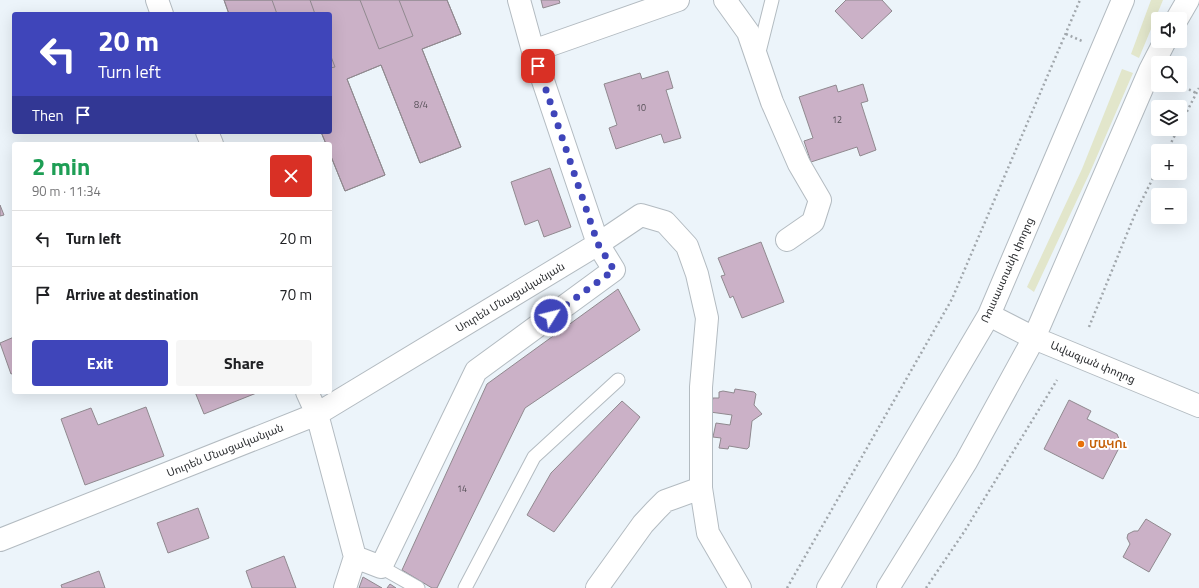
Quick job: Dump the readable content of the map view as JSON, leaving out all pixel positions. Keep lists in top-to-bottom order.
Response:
{
  "streets": {
    "street": ["Ռուսաստանի փողոց", "Սուրեն Մնացականյան", "Ավագյան փողոց"]
  },
  "crossings": [
    ["Ռուսաստանի փողոց", "Ավագյան փողոց"]
  ],
  "places": ["ՄԱԿՈւ"],
  "house_numbers": [
    "8/4",
    "10",
    "12",
    "14"
  ],
  "page": {
    "map_buttons": ["+", "−"],
    "turn": ["20 m", "Turn left"],
    "then": "Then",
    "heading": ["2 min", "90 m · 11:34"],
    "list": [
      {
        "name": "Turn left",
        "value": "20 m"
      },
      {
        "name": "Arrive at destination",
        "value": "70 m"
      }
    ],
    "buttons": ["Exit", "Share"]
  }
}
